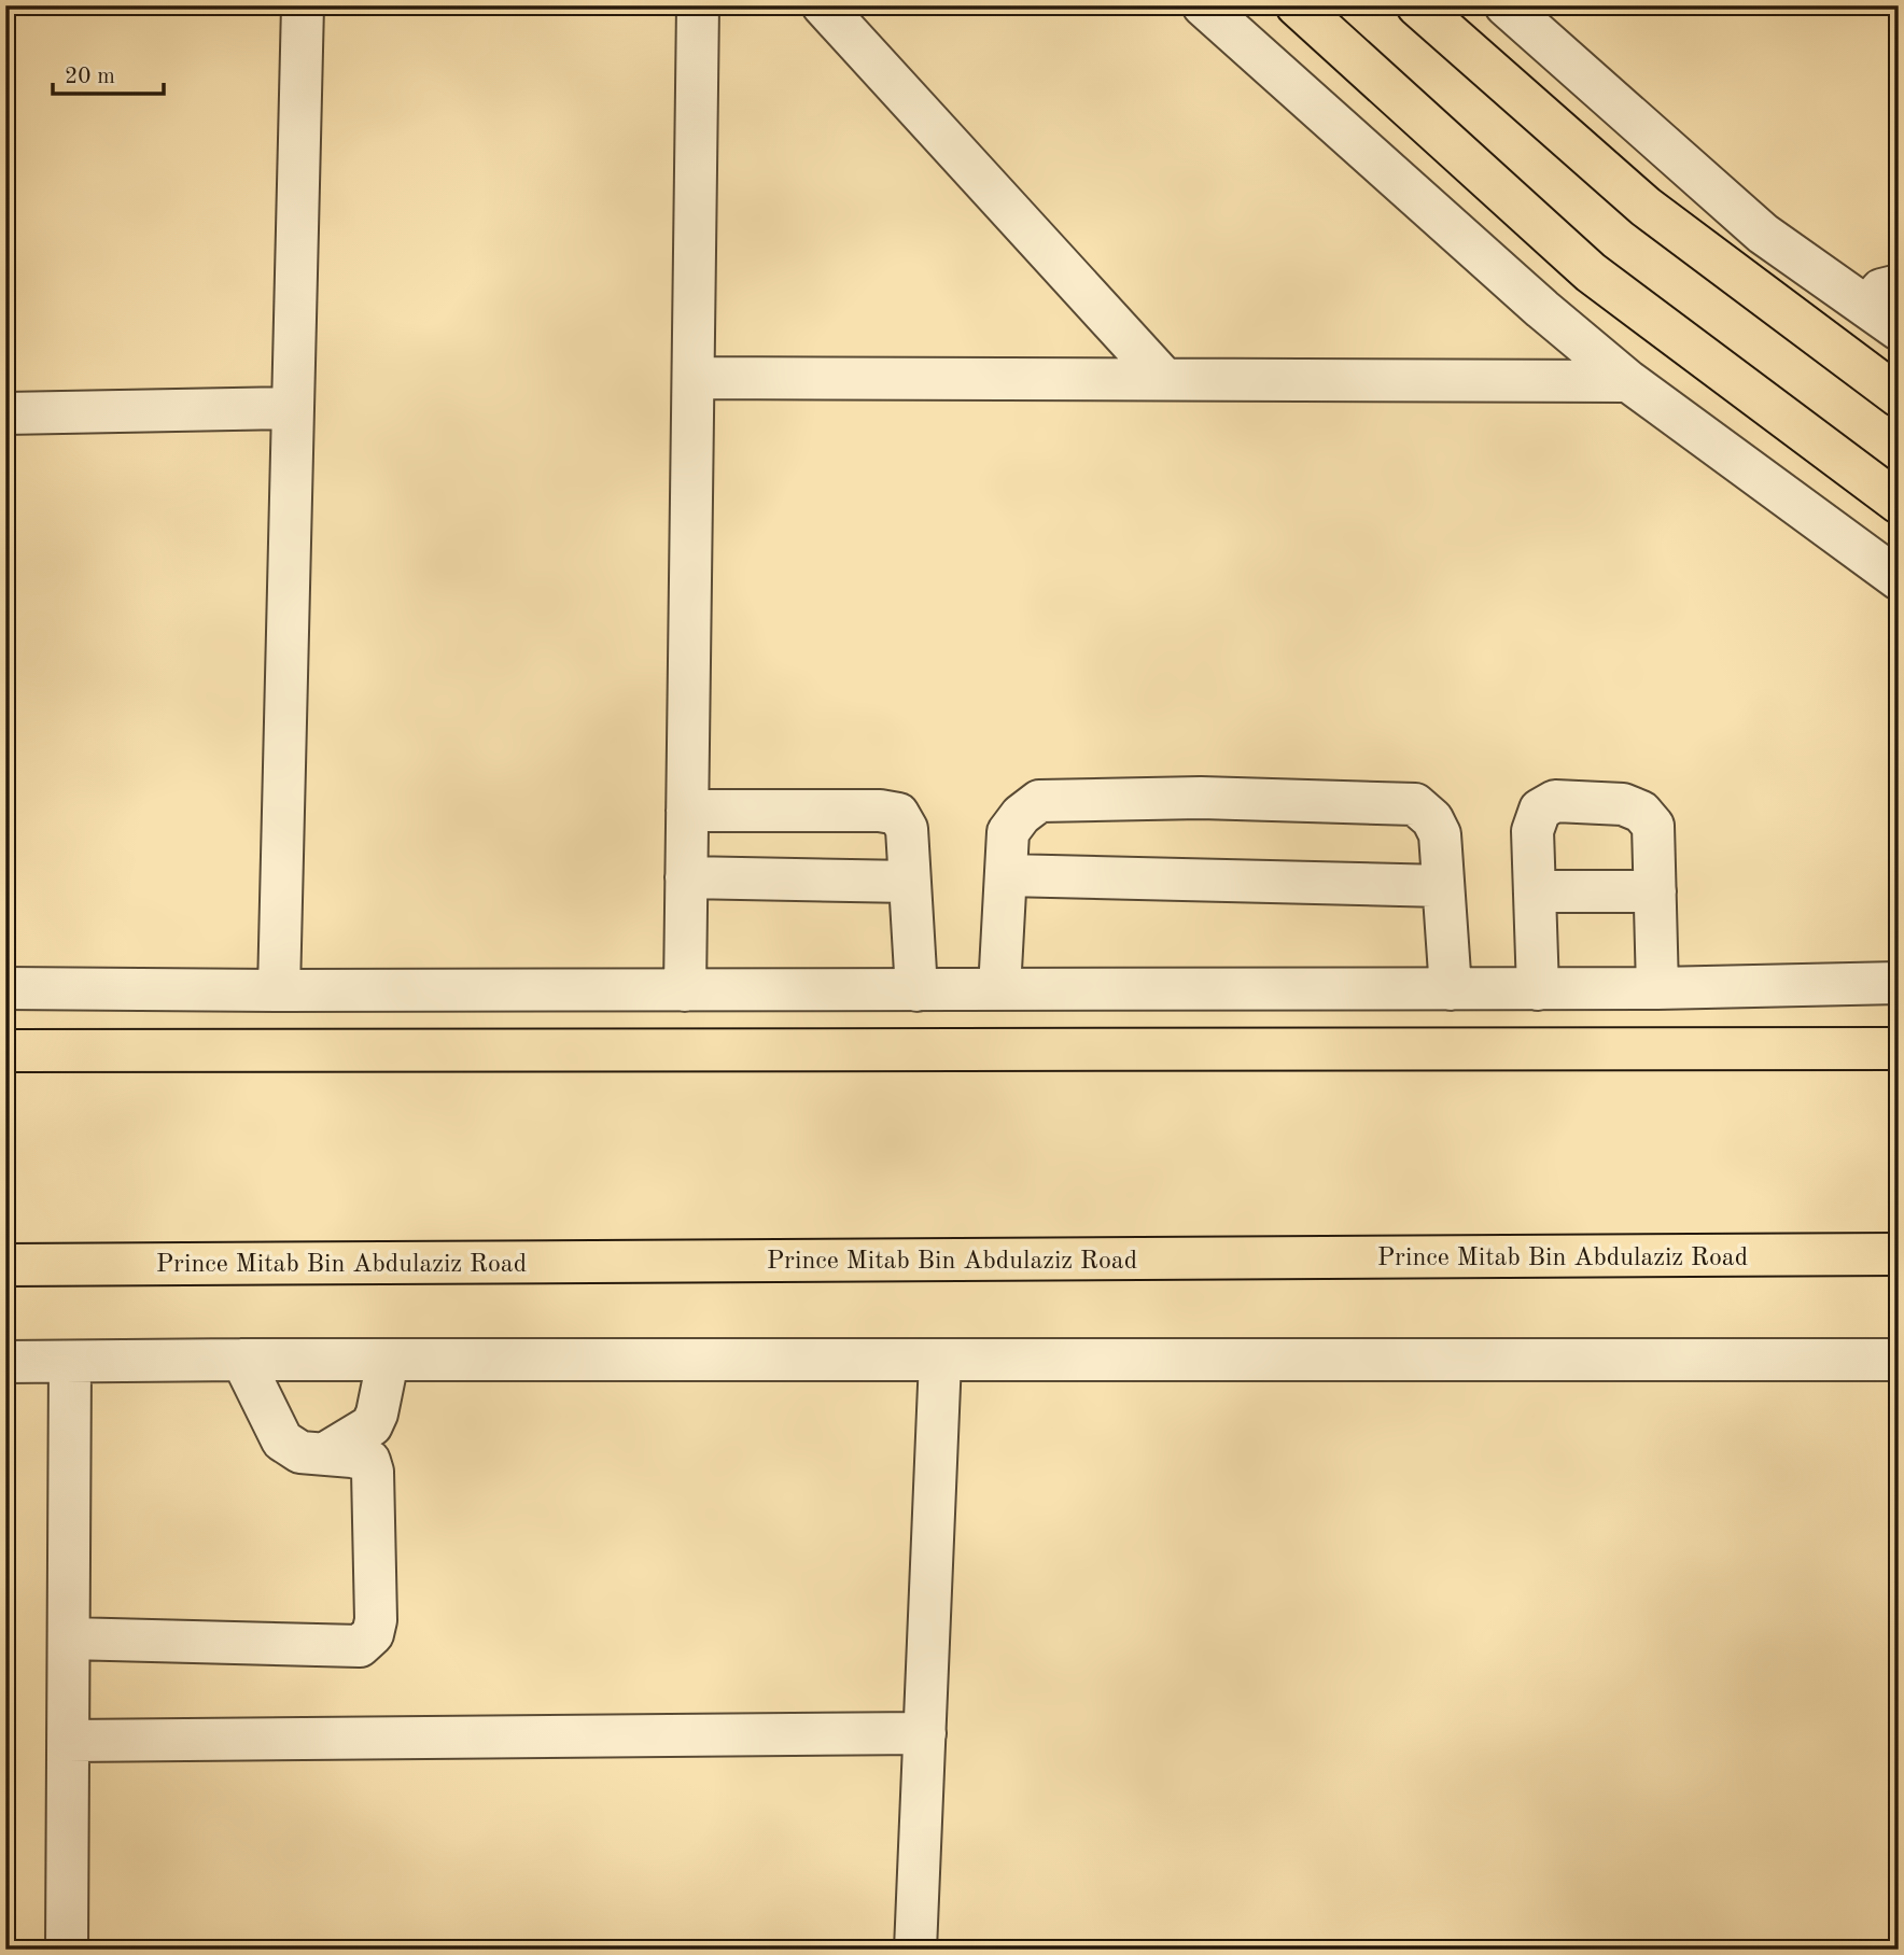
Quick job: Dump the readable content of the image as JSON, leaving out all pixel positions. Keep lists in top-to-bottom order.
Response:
{
  "streets": {
    "main road": ["Prince Mitab Bin Abdulaziz Road"]
  },
  "scale_bar": "20 m"
}
